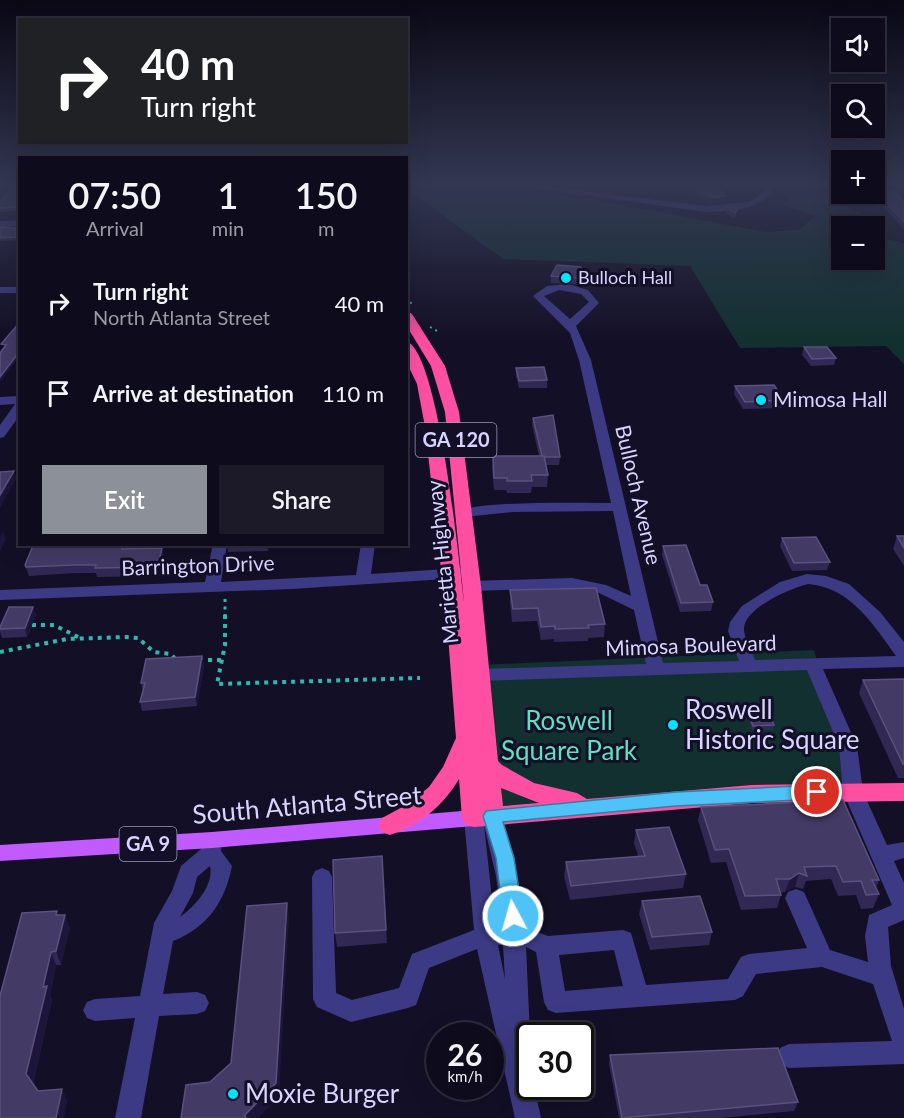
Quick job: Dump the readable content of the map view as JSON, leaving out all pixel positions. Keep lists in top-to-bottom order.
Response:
{
  "streets": {
    "highway": ["GA 120", "Marietta Highway", "GA 9"],
    "main road": ["South Atlanta Street"],
    "street": ["Bulloch Avenue", "Barrington Drive", "Mimosa Boulevard"]
  },
  "crossings": [
    ["Bulloch Avenue", "Barrington Drive"],
    ["Bulloch Avenue", "Mimosa Boulevard"],
    ["Marietta Highway", "Barrington Drive"],
    ["Marietta Highway", "Mimosa Boulevard"],
    ["Marietta Highway", "South Atlanta Street"],
    ["Marietta Highway", "GA 9"],
    ["South Atlanta Street", "GA 9"]
  ],
  "parks": ["Roswell Square Park"],
  "places": [
    "Bulloch Hall",
    "Mimosa Hall",
    "Roswell Historic Square",
    "Moxie Burger"
  ],
  "page": {
    "map_buttons": ["+", "−"],
    "turn": ["40 m", "Turn right"],
    "eta": [
      "07:50",
      "Arrival",
      "1",
      "min",
      "150",
      "m"
    ],
    "list": [
      {
        "name": "Turn right",
        "note": "North Atlanta Street",
        "value": "40 m"
      },
      {
        "name": "Arrive at destination",
        "value": "110 m"
      }
    ],
    "buttons": ["Exit", "Share"],
    "speed": "26 km/h",
    "limit": "30"
  }
}
